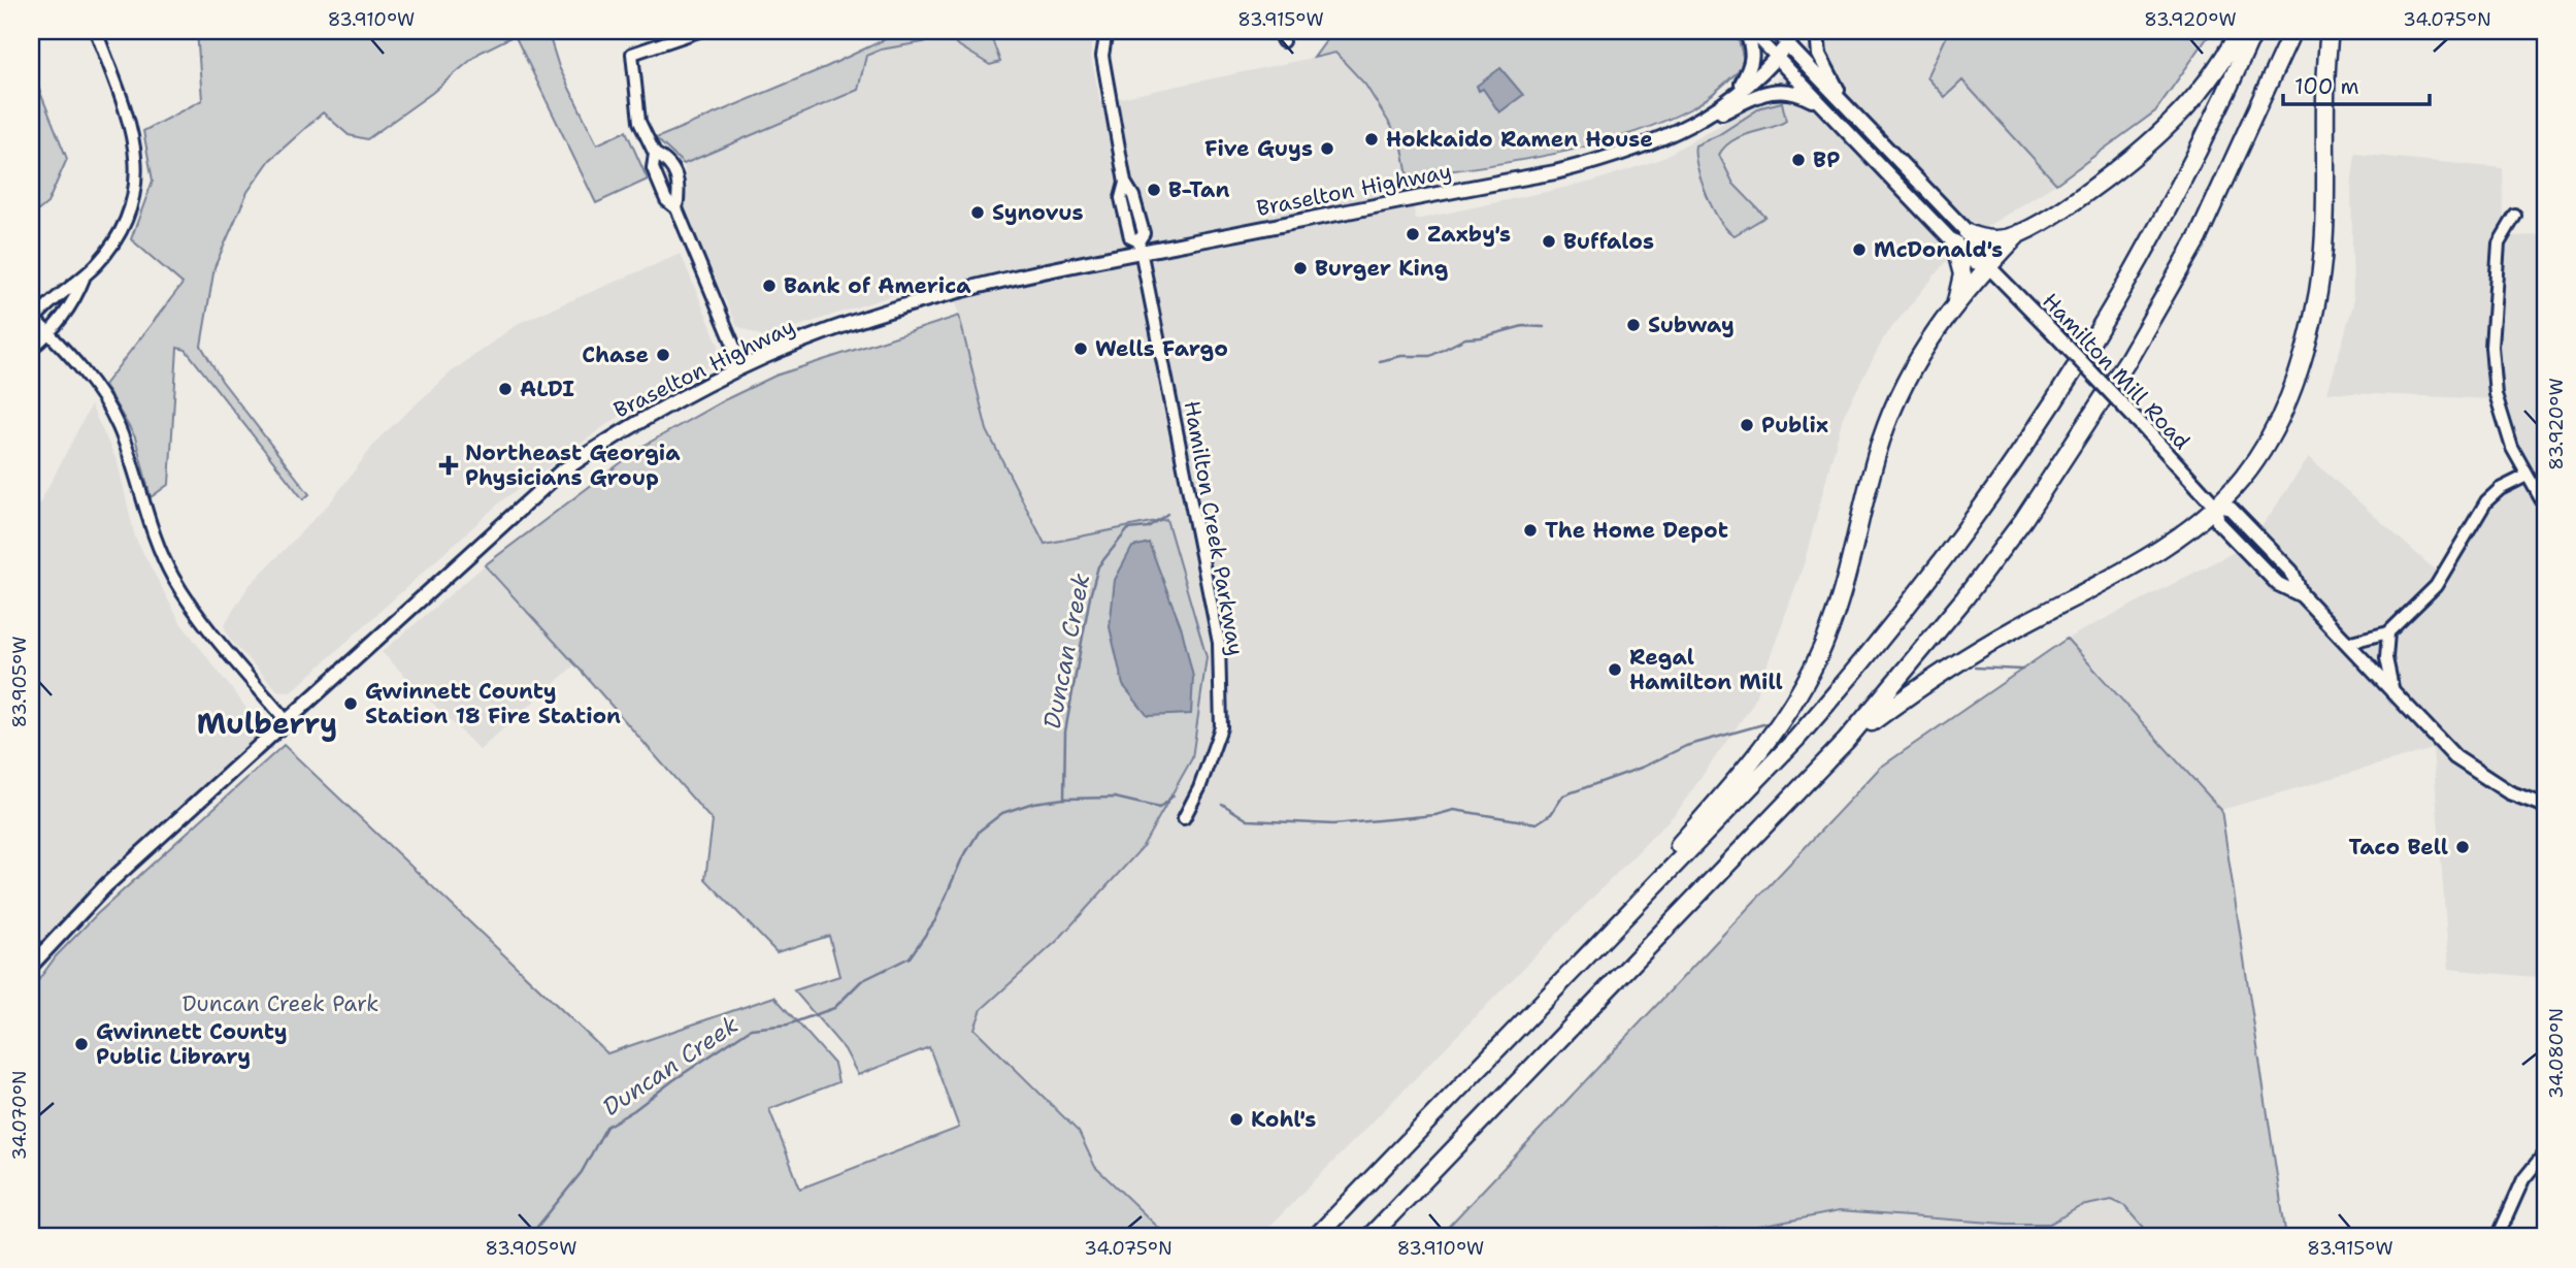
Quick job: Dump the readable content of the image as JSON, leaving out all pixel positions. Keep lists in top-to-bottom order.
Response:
{
  "streets": {
    "main road": ["Braselton Highway", "Hamilton Mill Road"],
    "street": ["Hamilton Creek Parkway"]
  },
  "crossings": [
    ["Braselton Highway", "Hamilton Mill Road"],
    ["Braselton Highway", "Hamilton Creek Parkway"]
  ],
  "districts": ["Mulberry"],
  "water": ["Duncan Creek"],
  "parks": ["Duncan Creek Park"],
  "places": {
    "other": [
      "Hokkaido Ramen House",
      "Five Guys",
      "BP",
      "B-Tan",
      "Synovus",
      "Zaxby's",
      "Buffalos",
      "McDonald's",
      "Burger King",
      "Bank of America",
      "Subway",
      "Wells Fargo",
      "Chase",
      "ALDI",
      "Publix",
      "The Home Depot",
      "Regal Hamilton Mill",
      "Gwinnett County Station 18 Fire Station",
      "Taco Bell",
      "Gwinnett County Public Library",
      "Kohl's"
    ],
    "health": ["Northeast Georgia Physicians Group"]
  },
  "scale_bar": "100 m",
  "coordinates": [
    "83.910°W",
    "83.915°W",
    "83.920°W",
    "34.075°N",
    "83.905°W",
    "34.080°N",
    "34.070°N"
  ]
}
